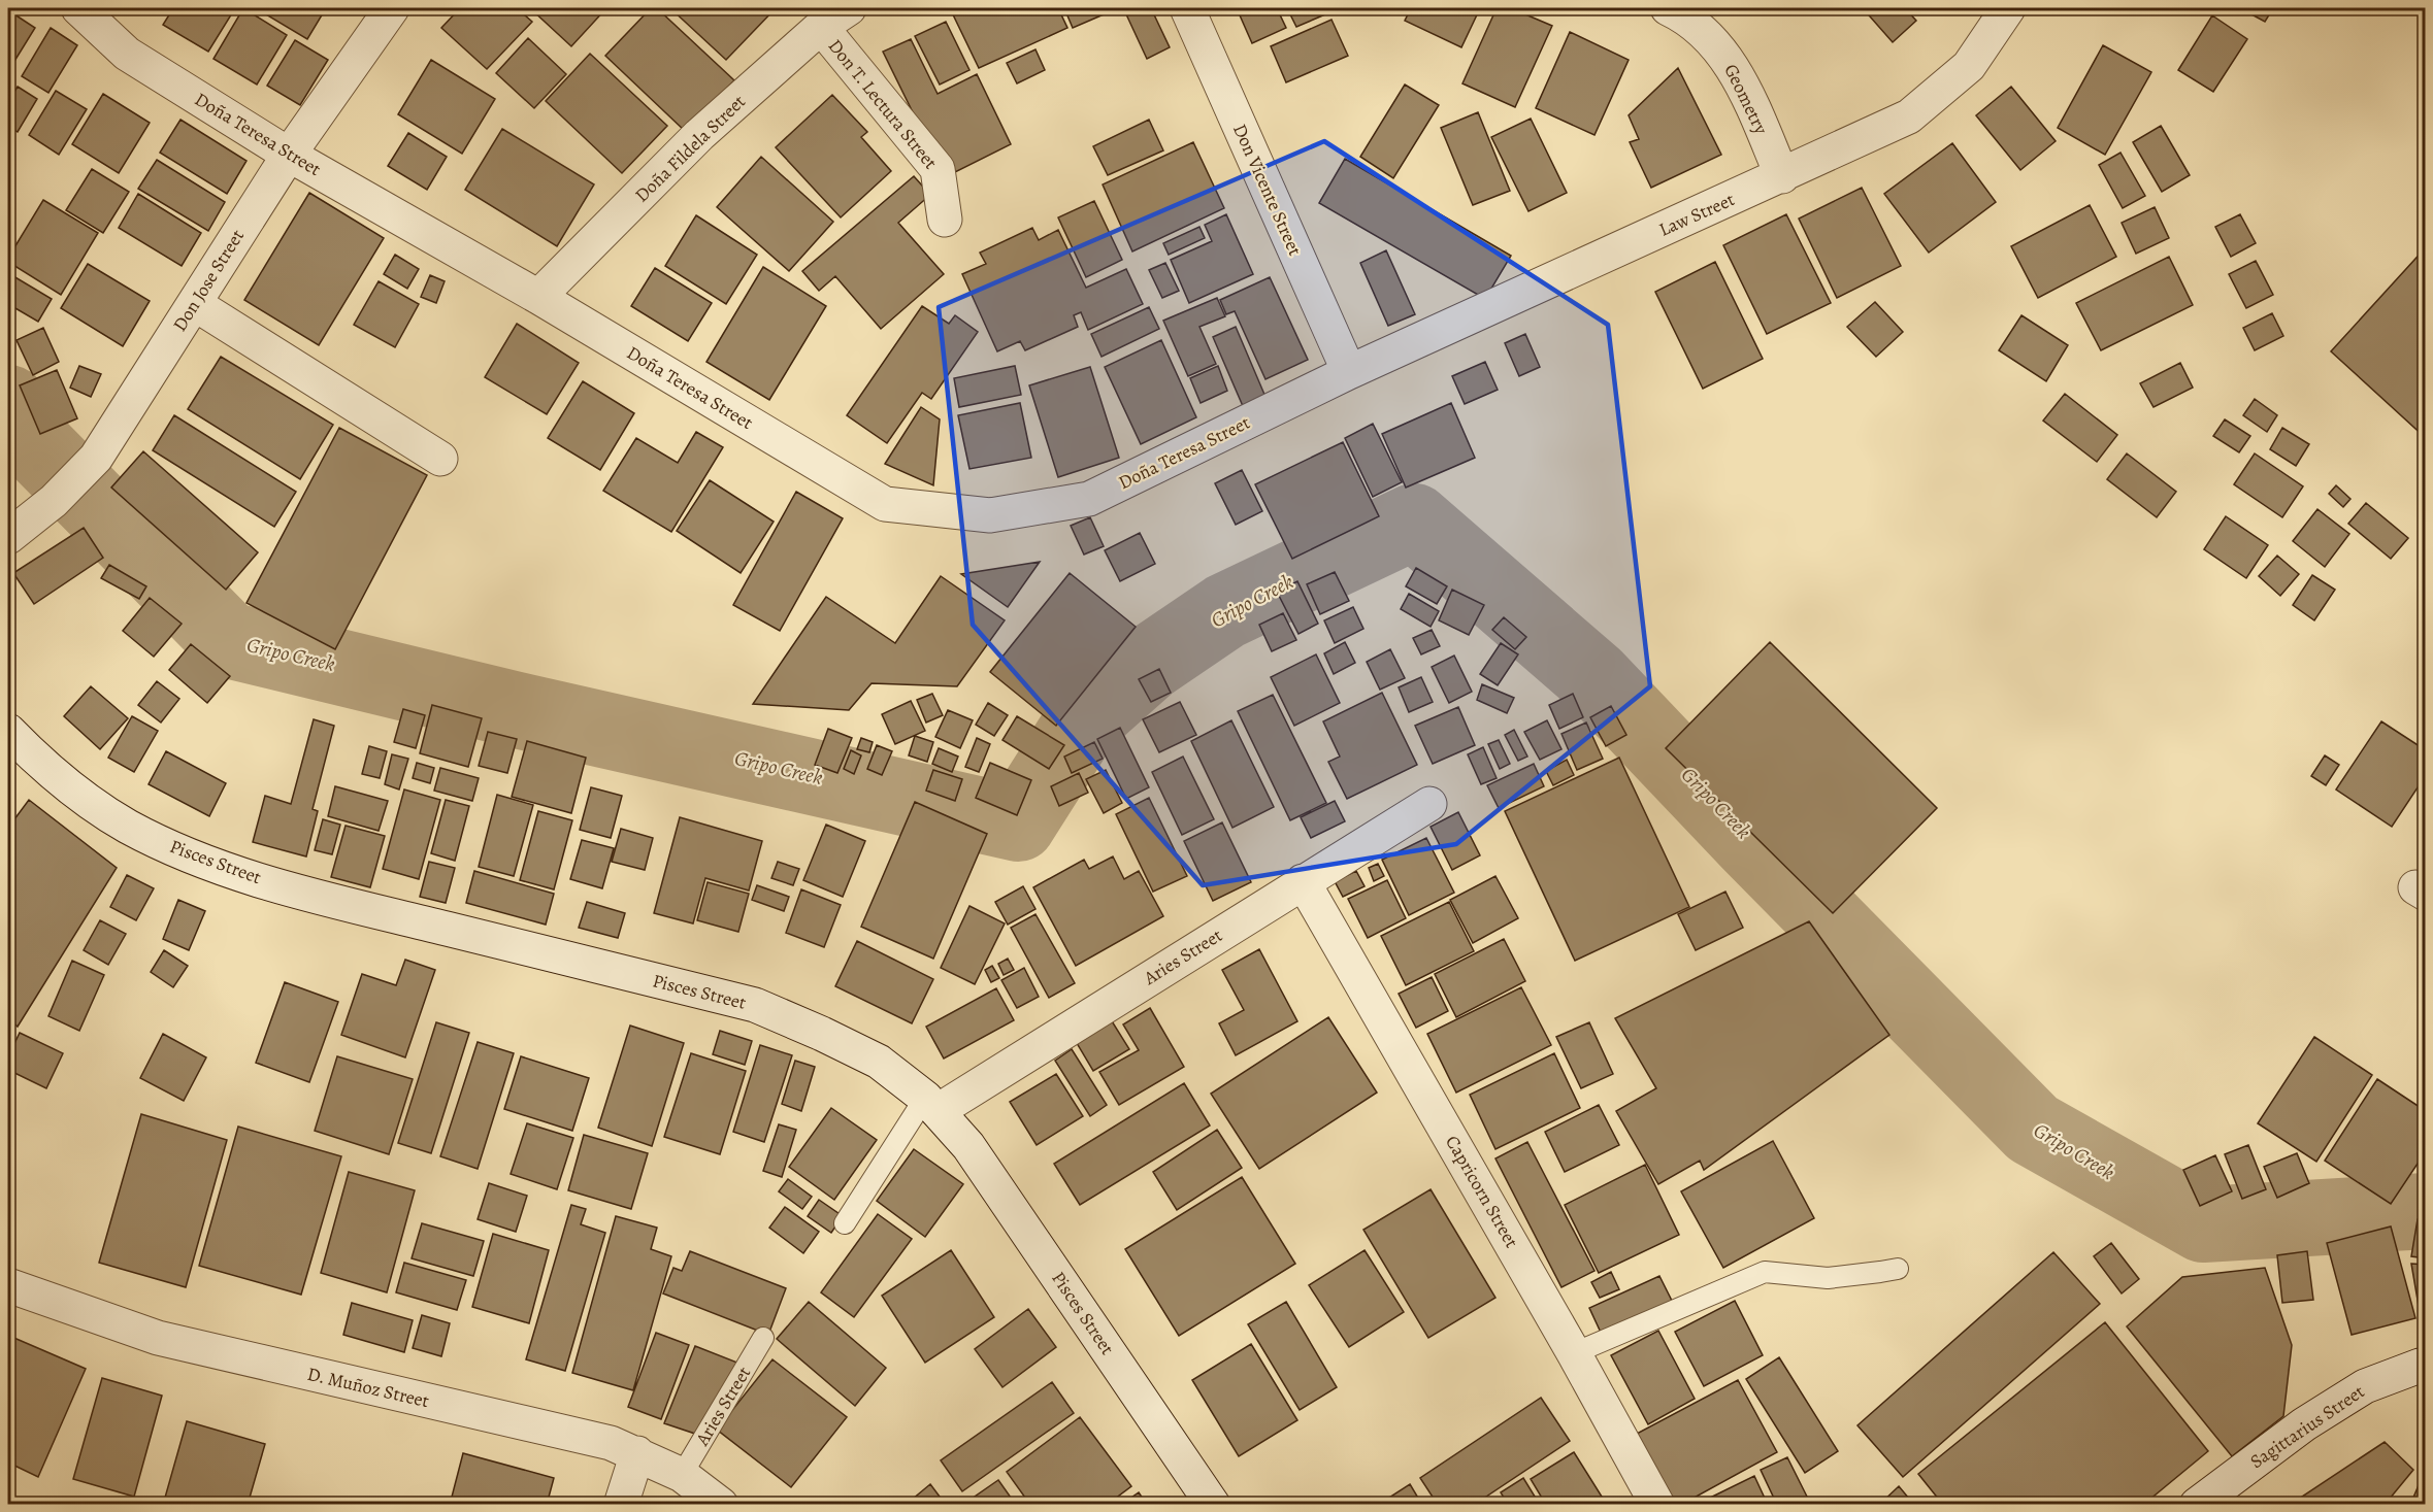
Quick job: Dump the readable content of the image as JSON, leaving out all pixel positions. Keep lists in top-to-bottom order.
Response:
{
  "streets": {
    "street": [
      "Geometry",
      "Don T. Lectura Street",
      "Doña Teresa Street",
      "Doña Fildela Street",
      "Don Vicente Street",
      "Law Street",
      "Don Jose Street",
      "Pisces Street",
      "Aries Street",
      "Capricorn Street",
      "D. Muñoz Street",
      "Sagittarius Street"
    ]
  },
  "crossings": [
    ["Geometry", "Law Street"],
    ["Don T. Lectura Street", "Doña Fildela Street"],
    ["Doña Teresa Street", "Doña Fildela Street"],
    ["Doña Teresa Street", "Don Vicente Street"],
    ["Doña Teresa Street", "Law Street"],
    ["Doña Teresa Street", "Don Jose Street"],
    ["Don Vicente Street", "Law Street"],
    ["Pisces Street", "Aries Street"],
    ["Aries Street", "Capricorn Street"],
    ["Aries Street", "D. Muñoz Street"]
  ],
  "water": ["Gripo Creek"]
}
